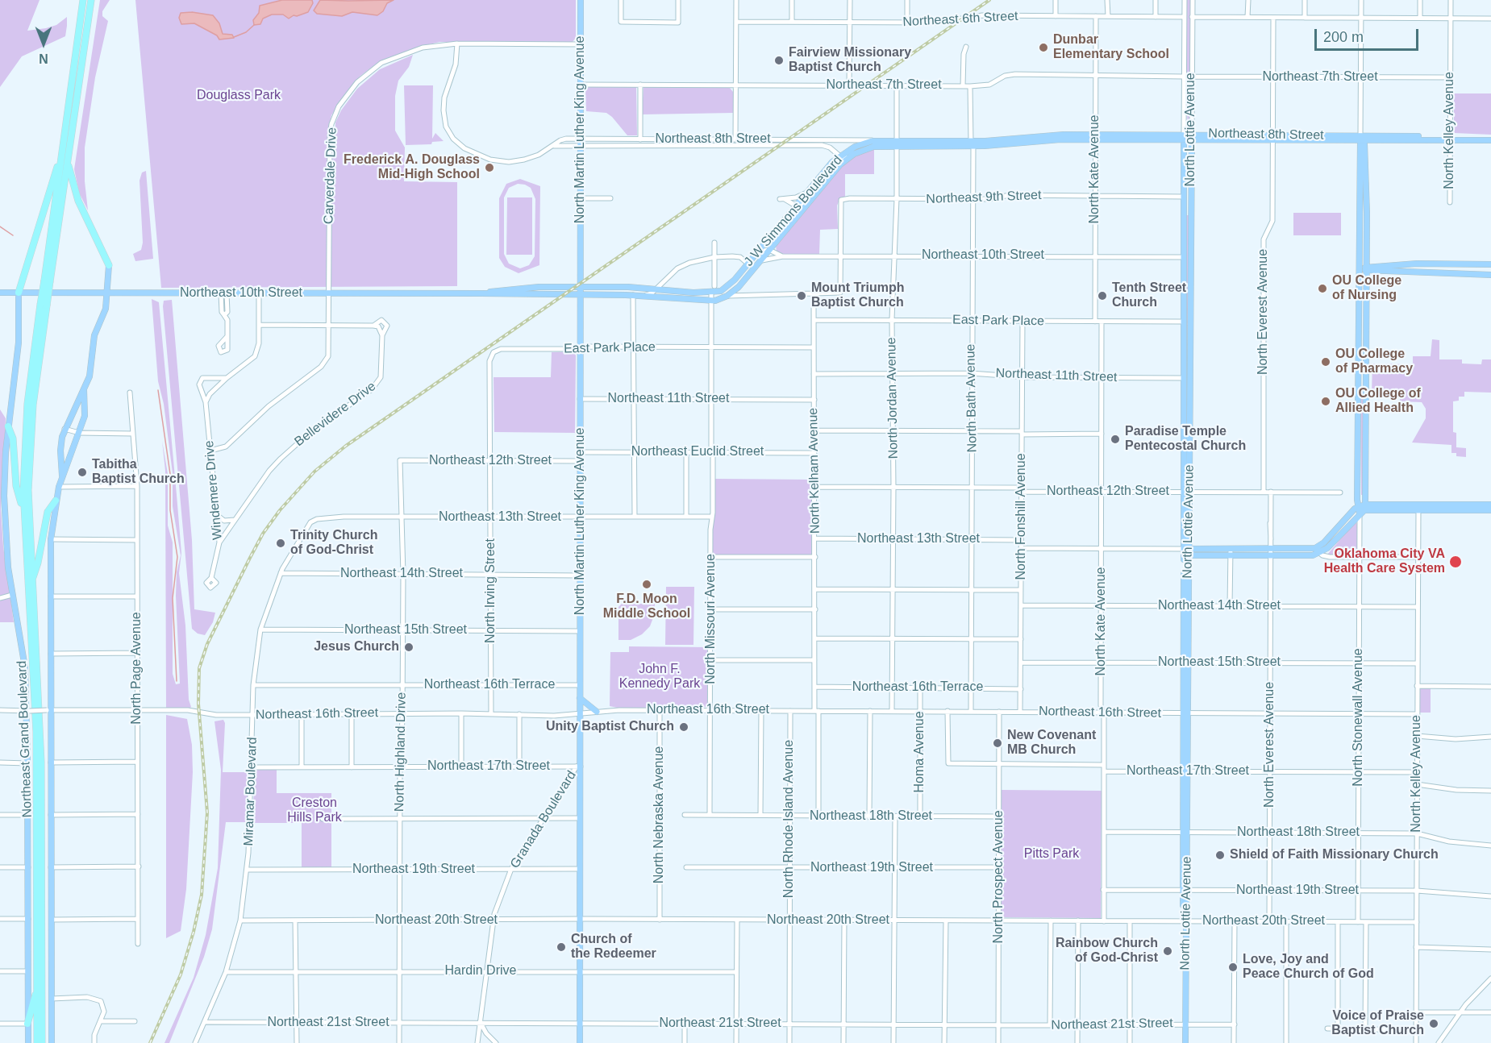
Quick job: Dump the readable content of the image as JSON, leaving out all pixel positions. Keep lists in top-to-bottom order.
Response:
{
  "streets": {
    "main road": [
      "North Martin Luther King Avenue",
      "North Lottie Avenue",
      "Northeast 8th Street",
      "J W Simmons Boulevard",
      "Northeast 10th Street",
      "North Stonewall Avenue",
      "Northeast Grand Boulevard"
    ],
    "street": [
      "Northeast 6th Street",
      "Northeast 7th Street",
      "North Kelley Avenue",
      "North Kate Avenue",
      "Carverdale Drive",
      "Northeast 9th Street",
      "North Everest Avenue",
      "East Park Place",
      "Northeast 11th Street",
      "North Jordan Avenue",
      "North Bath Avenue",
      "Bellevidere Drive",
      "Northeast Euclid Street",
      "Northeast 12th Street",
      "North Kelham Avenue",
      "Windemere Drive",
      "North Fonshill Avenue",
      "Northeast 13th Street",
      "Northeast 14th Street",
      "North Irving Street",
      "North Missouri Avenue",
      "Northeast 15th Street",
      "North Page Avenue",
      "Northeast 16th Terrace",
      "Northeast 16th Street",
      "North Highland Drive",
      "Homa Avenue",
      "Northeast 17th Street",
      "Miramar Boulevard",
      "North Nebraska Avenue",
      "Northeast 18th Street",
      "North Rhode Island Avenue",
      "Granada Boulevard",
      "Northeast 19th Street",
      "North Prospect Avenue",
      "Northeast 20th Street",
      "Hardin Drive",
      "Northeast 21st Street"
    ]
  },
  "crossings": [
    ["Northeast 6th Street", "North Lottie Avenue"],
    ["Northeast 6th Street", "North Kate Avenue"],
    ["Northeast 7th Street", "North Martin Luther King Avenue"],
    ["Northeast 7th Street", "North Lottie Avenue"],
    ["Northeast 7th Street", "North Kelley Avenue"],
    ["Northeast 7th Street", "North Kate Avenue"],
    ["Northeast 7th Street", "North Everest Avenue"],
    ["Northeast 7th Street", "North Jordan Avenue"],
    ["Northeast 7th Street", "North Bath Avenue"],
    ["Northeast 7th Street", "North Stonewall Avenue"],
    ["North Martin Luther King Avenue", "Northeast 8th Street"],
    ["North Martin Luther King Avenue", "Carverdale Drive"],
    ["North Martin Luther King Avenue", "Northeast 10th Street"],
    ["North Martin Luther King Avenue", "East Park Place"],
    ["North Martin Luther King Avenue", "Northeast 11th Street"],
    ["North Martin Luther King Avenue", "Northeast Euclid Street"],
    ["North Martin Luther King Avenue", "Northeast 12th Street"],
    ["North Martin Luther King Avenue", "Northeast 13th Street"],
    ["North Martin Luther King Avenue", "Northeast 14th Street"],
    ["North Martin Luther King Avenue", "Northeast 15th Street"],
    ["North Martin Luther King Avenue", "Northeast 16th Terrace"],
    ["North Martin Luther King Avenue", "Northeast 16th Street"],
    ["North Martin Luther King Avenue", "Northeast 17th Street"],
    ["North Martin Luther King Avenue", "Granada Boulevard"],
    ["North Martin Luther King Avenue", "Northeast 19th Street"],
    ["North Martin Luther King Avenue", "Northeast 20th Street"],
    ["North Martin Luther King Avenue", "Hardin Drive"],
    ["North Martin Luther King Avenue", "Northeast 21st Street"],
    ["North Lottie Avenue", "Northeast 8th Street"],
    ["North Lottie Avenue", "Northeast 9th Street"],
    ["North Lottie Avenue", "Northeast 10th Street"],
    ["North Lottie Avenue", "East Park Place"],
    ["North Lottie Avenue", "Northeast 11th Street"],
    ["North Lottie Avenue", "Northeast 12th Street"],
    ["North Lottie Avenue", "Northeast 14th Street"],
    ["North Lottie Avenue", "Northeast 15th Street"],
    ["North Lottie Avenue", "Northeast 16th Street"],
    ["North Lottie Avenue", "Northeast 17th Street"],
    ["North Lottie Avenue", "Northeast 18th Street"],
    ["North Lottie Avenue", "Northeast 19th Street"],
    ["North Lottie Avenue", "Northeast 20th Street"],
    ["North Lottie Avenue", "Northeast 21st Street"],
    ["North Kelley Avenue", "Northeast 8th Street"],
    ["North Kelley Avenue", "Northeast 14th Street"],
    ["North Kelley Avenue", "Northeast 15th Street"],
    ["North Kelley Avenue", "Northeast 16th Street"],
    ["North Kelley Avenue", "Northeast 17th Street"],
    ["North Kelley Avenue", "Northeast 18th Street"],
    ["North Kelley Avenue", "Northeast 19th Street"],
    ["North Kelley Avenue", "Northeast 20th Street"],
    ["Northeast 8th Street", "North Kate Avenue"],
    ["Northeast 8th Street", "Carverdale Drive"],
    ["Northeast 8th Street", "J W Simmons Boulevard"],
    ["Northeast 8th Street", "North Everest Avenue"],
    ["Northeast 8th Street", "North Jordan Avenue"],
    ["Northeast 8th Street", "North Bath Avenue"],
    ["Northeast 8th Street", "North Stonewall Avenue"],
    ["North Kate Avenue", "Northeast 9th Street"],
    ["North Kate Avenue", "Northeast 10th Street"],
    ["North Kate Avenue", "East Park Place"],
    ["North Kate Avenue", "Northeast 11th Street"],
    ["North Kate Avenue", "Northeast 12th Street"],
    ["North Kate Avenue", "Northeast 14th Street"],
    ["North Kate Avenue", "Northeast 15th Street"],
    ["North Kate Avenue", "Northeast 16th Street"],
    ["North Kate Avenue", "Northeast 17th Street"],
    ["North Kate Avenue", "Northeast 18th Street"],
    ["North Kate Avenue", "Northeast 19th Street"],
    ["North Kate Avenue", "Northeast 20th Street"],
    ["Carverdale Drive", "Northeast 10th Street"],
    ["Carverdale Drive", "Windemere Drive"],
    ["Northeast 9th Street", "Northeast 10th Street"],
    ["Northeast 9th Street", "North Jordan Avenue"],
    ["Northeast 9th Street", "North Bath Avenue"],
    ["J W Simmons Boulevard", "Northeast 10th Street"],
    ["J W Simmons Boulevard", "North Jordan Avenue"],
    ["Northeast 10th Street", "North Jordan Avenue"],
    ["Northeast 10th Street", "North Bath Avenue"],
    ["Northeast 10th Street", "North Missouri Avenue"],
    ["Northeast 10th Street", "Northeast Grand Boulevard"],
    ["North Everest Avenue", "Northeast 12th Street"],
    ["North Everest Avenue", "Northeast 14th Street"],
    ["North Everest Avenue", "Northeast 15th Street"],
    ["North Everest Avenue", "Northeast 16th Street"],
    ["North Everest Avenue", "Northeast 17th Street"],
    ["North Everest Avenue", "Northeast 18th Street"],
    ["North Everest Avenue", "Northeast 19th Street"],
    ["North Everest Avenue", "Northeast 20th Street"],
    ["East Park Place", "North Jordan Avenue"],
    ["East Park Place", "North Bath Avenue"],
    ["East Park Place", "North Kelham Avenue"],
    ["East Park Place", "North Fonshill Avenue"],
    ["East Park Place", "North Irving Street"],
    ["East Park Place", "North Missouri Avenue"],
    ["Northeast 11th Street", "North Jordan Avenue"],
    ["Northeast 11th Street", "North Bath Avenue"],
    ["Northeast 11th Street", "North Kelham Avenue"],
    ["Northeast 11th Street", "North Fonshill Avenue"],
    ["Northeast 11th Street", "North Missouri Avenue"],
    ["North Jordan Avenue", "Northeast 12th Street"],
    ["North Jordan Avenue", "Northeast 13th Street"],
    ["North Jordan Avenue", "Northeast 16th Terrace"],
    ["North Jordan Avenue", "Northeast 16th Street"],
    ["North Bath Avenue", "Northeast 12th Street"],
    ["North Bath Avenue", "Northeast 13th Street"],
    ["North Bath Avenue", "Northeast 16th Terrace"],
    ["North Bath Avenue", "Northeast 16th Street"],
    ["Bellevidere Drive", "Windemere Drive"],
    ["Northeast Euclid Street", "North Kelham Avenue"],
    ["Northeast Euclid Street", "North Missouri Avenue"],
    ["Northeast 12th Street", "North Kelham Avenue"],
    ["Northeast 12th Street", "North Fonshill Avenue"],
    ["Northeast 12th Street", "North Irving Street"],
    ["Northeast 12th Street", "North Highland Drive"],
    ["North Kelham Avenue", "Northeast 13th Street"],
    ["North Kelham Avenue", "Northeast 16th Terrace"],
    ["North Kelham Avenue", "Northeast 16th Street"],
    ["North Kelham Avenue", "Northeast 18th Street"],
    ["North Fonshill Avenue", "Northeast 13th Street"],
    ["North Fonshill Avenue", "Northeast 14th Street"],
    ["North Fonshill Avenue", "Northeast 15th Street"],
    ["North Fonshill Avenue", "Northeast 16th Terrace"],
    ["North Fonshill Avenue", "Northeast 16th Street"],
    ["Northeast 13th Street", "North Irving Street"],
    ["Northeast 13th Street", "North Missouri Avenue"],
    ["Northeast 13th Street", "North Highland Drive"],
    ["Northeast 13th Street", "Miramar Boulevard"],
    ["Northeast 14th Street", "North Irving Street"],
    ["Northeast 14th Street", "North Stonewall Avenue"],
    ["Northeast 14th Street", "North Highland Drive"],
    ["Northeast 14th Street", "Miramar Boulevard"],
    ["North Irving Street", "Northeast 15th Street"],
    ["North Irving Street", "Northeast 16th Terrace"],
    ["North Irving Street", "Northeast 16th Street"],
    ["North Missouri Avenue", "Northeast 16th Street"],
    ["North Missouri Avenue", "Northeast 18th Street"],
    ["Northeast 15th Street", "North Stonewall Avenue"],
    ["Northeast 15th Street", "North Highland Drive"],
    ["Northeast 15th Street", "Miramar Boulevard"],
    ["North Page Avenue", "Northeast 16th Street"],
    ["Northeast 16th Terrace", "North Highland Drive"],
    ["Northeast 16th Terrace", "Homa Avenue"],
    ["Northeast 16th Terrace", "Miramar Boulevard"],
    ["Northeast 16th Street", "North Stonewall Avenue"],
    ["Northeast 16th Street", "Northeast Grand Boulevard"],
    ["Northeast 16th Street", "North Highland Drive"],
    ["Northeast 16th Street", "Homa Avenue"],
    ["Northeast 16th Street", "Miramar Boulevard"],
    ["Northeast 16th Street", "North Nebraska Avenue"],
    ["Northeast 16th Street", "North Rhode Island Avenue"],
    ["Northeast 16th Street", "North Prospect Avenue"],
    ["North Stonewall Avenue", "Northeast 17th Street"],
    ["North Stonewall Avenue", "Northeast 18th Street"],
    ["North Stonewall Avenue", "Northeast 19th Street"],
    ["North Stonewall Avenue", "Northeast 20th Street"],
    ["North Highland Drive", "Northeast 17th Street"],
    ["North Highland Drive", "Northeast 19th Street"],
    ["North Highland Drive", "Northeast 20th Street"],
    ["North Highland Drive", "Hardin Drive"],
    ["North Highland Drive", "Northeast 21st Street"],
    ["Homa Avenue", "Northeast 18th Street"],
    ["Northeast 17th Street", "Miramar Boulevard"],
    ["Northeast 17th Street", "Granada Boulevard"],
    ["Miramar Boulevard", "Northeast 19th Street"],
    ["Miramar Boulevard", "Northeast 20th Street"],
    ["Miramar Boulevard", "Hardin Drive"],
    ["Miramar Boulevard", "Northeast 21st Street"],
    ["North Nebraska Avenue", "Northeast 20th Street"],
    ["Northeast 18th Street", "North Rhode Island Avenue"],
    ["Northeast 18th Street", "North Prospect Avenue"],
    ["North Rhode Island Avenue", "Northeast 19th Street"],
    ["North Rhode Island Avenue", "Northeast 20th Street"],
    ["North Rhode Island Avenue", "Northeast 21st Street"],
    ["Granada Boulevard", "Northeast 19th Street"],
    ["Granada Boulevard", "Northeast 20th Street"],
    ["Granada Boulevard", "Hardin Drive"],
    ["Granada Boulevard", "Northeast 21st Street"],
    ["Northeast 19th Street", "North Prospect Avenue"],
    ["North Prospect Avenue", "Northeast 20th Street"],
    ["North Prospect Avenue", "Northeast 21st Street"]
  ],
  "parks": [
    "Douglass Park",
    "John F. Kennedy Park",
    "Creston Hills Park",
    "Pitts Park"
  ],
  "places": [
    "Dunbar Elementary School",
    "Fairview Missionary Baptist Church",
    "Frederick A. Douglass Mid-High School",
    "OU College of Nursing",
    "Mount Triumph Baptist Church",
    "Tenth Street Church",
    "OU College of Pharmacy",
    "OU College of Allied Health",
    "Paradise Temple Pentecostal Church",
    "Tabitha Baptist Church",
    "Trinity Church of God-Christ",
    "Oklahoma City VA Health Care System",
    "F.D. Moon Middle School",
    "Jesus Church",
    "Unity Baptist Church",
    "New Covenant MB Church",
    "Shield of Faith Missionary Church",
    "Church of the Redeemer",
    "Rainbow Church of God-Christ",
    "Love, Joy and Peace Church of God",
    "Voice of Praise Baptist Church"
  ],
  "scale_bar": "200 m",
  "north": "bottom"
}
